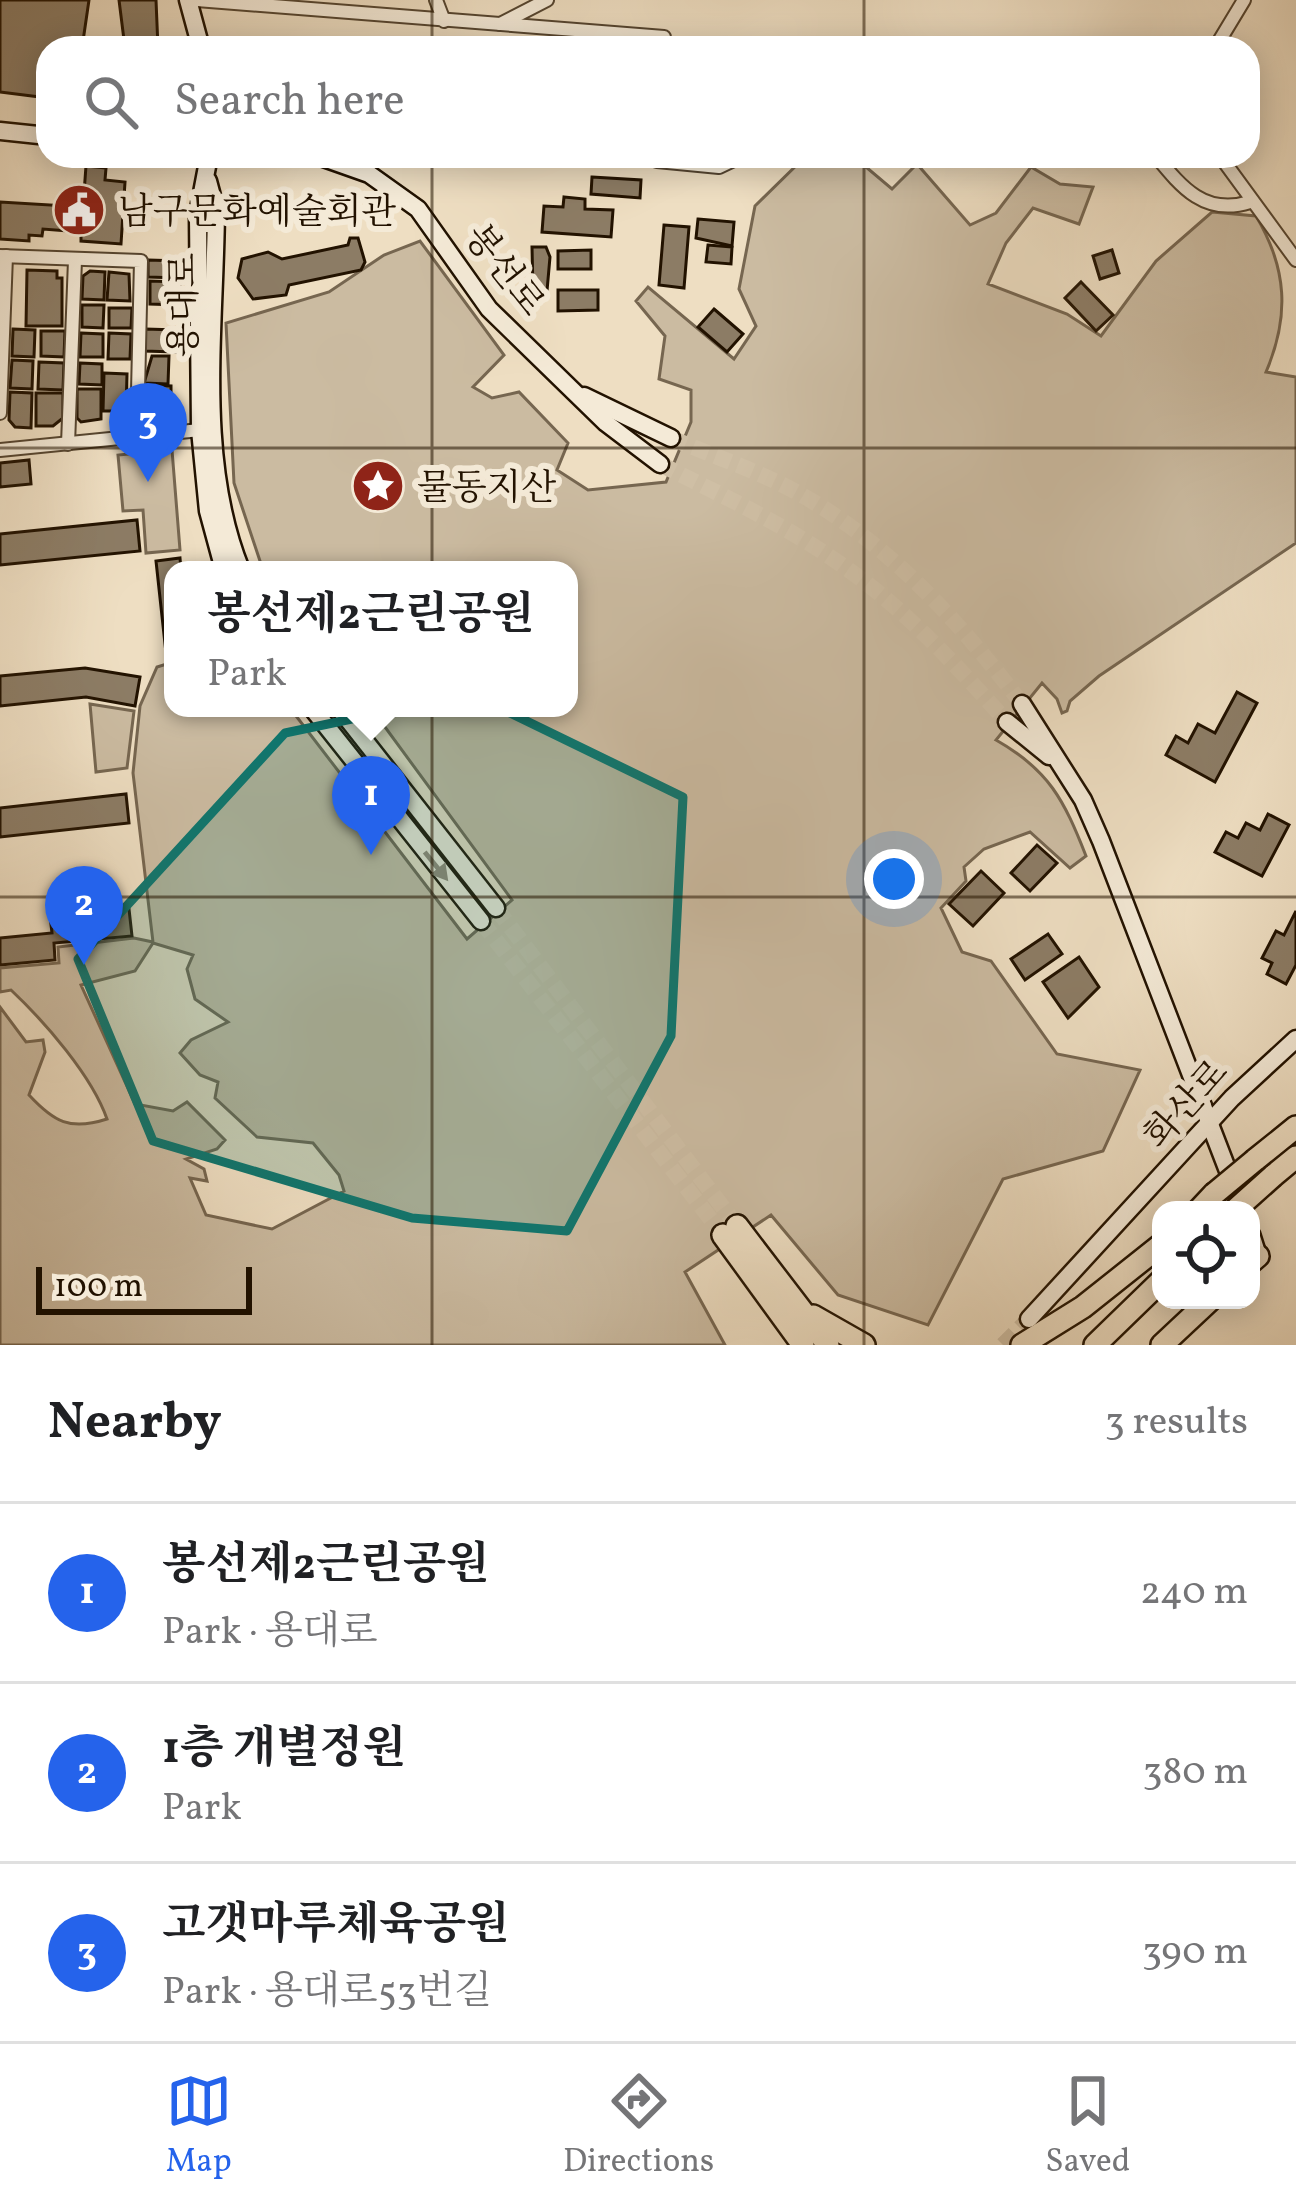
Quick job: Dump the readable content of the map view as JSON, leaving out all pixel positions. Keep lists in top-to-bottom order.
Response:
{
  "streets": {
    "main road": ["봉선로", "용대로", "화산로"]
  },
  "places": {
    "public building": ["남구문화예술회관"],
    "place": ["물동지산"]
  },
  "scale_bar": "100 m",
  "page": {
    "search": "Search here",
    "pins": ["3", "1", "2"],
    "popup": ["봉선제2근린공원", "Park"],
    "scale": "100 m",
    "heading": ["Nearby", "3 results"],
    "list": [
      {
        "mark": "1",
        "name": "봉선제2근린공원",
        "note": "Park · 용대로",
        "value": "240 m"
      },
      {
        "mark": "2",
        "name": "1층 개별정원",
        "note": "Park",
        "value": "380 m"
      },
      {
        "mark": "3",
        "name": "고갯마루체육공원",
        "note": "Park · 용대로53번길",
        "value": "390 m"
      }
    ],
    "nav": ["Map", "Directions", "Saved"]
  }
}
